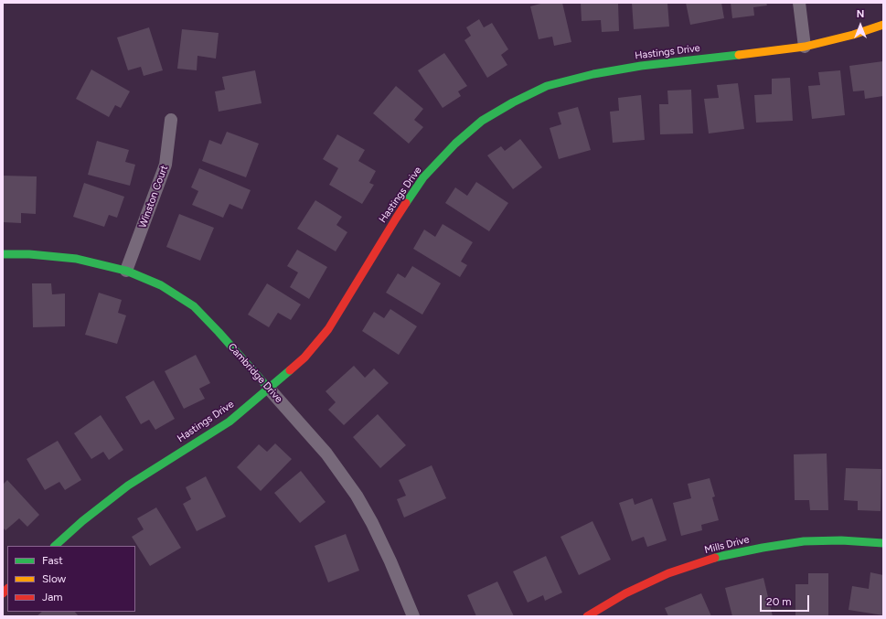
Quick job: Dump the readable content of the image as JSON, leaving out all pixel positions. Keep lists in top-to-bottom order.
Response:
{
  "streets": {
    "street": [
      "Hastings Drive",
      "Winston Court",
      "Cambridge Drive",
      "Mills Drive"
    ]
  },
  "crossings": [
    ["Hastings Drive", "Cambridge Drive"],
    ["Winston Court", "Cambridge Drive"]
  ],
  "legend": ["Fast", "Slow", "Jam"],
  "scale_bar": "20 m",
  "north": "top"
}
